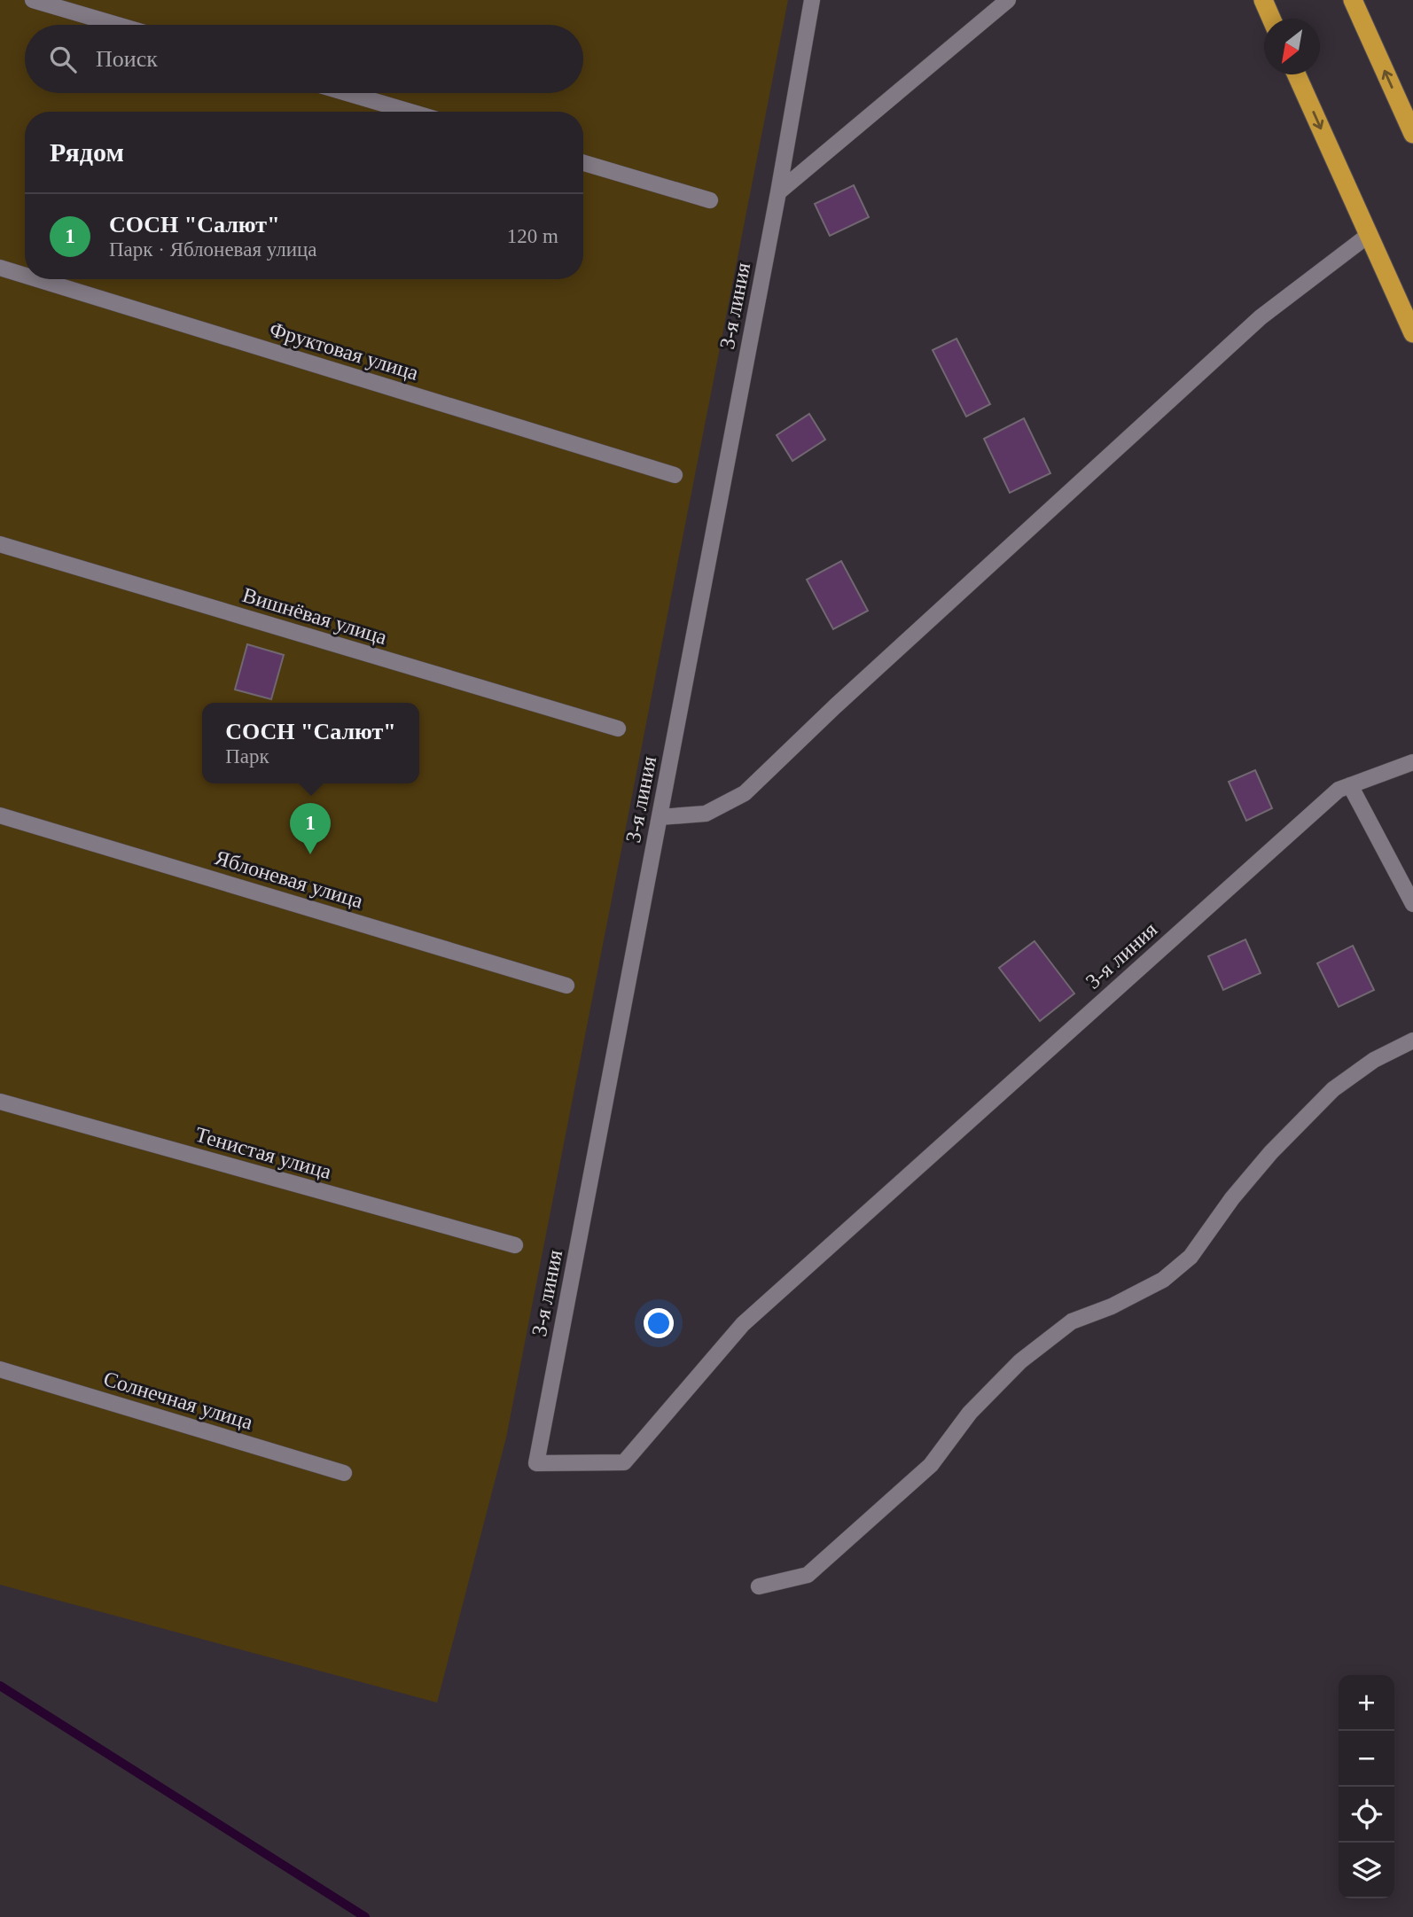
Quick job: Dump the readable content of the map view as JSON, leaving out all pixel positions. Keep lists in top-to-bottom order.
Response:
{
  "streets": {
    "street": [
      "3-я линия",
      "Фруктовая улица",
      "Вишнёвая улица",
      "Яблоневая улица",
      "Тенистая улица",
      "Солнечная улица"
    ]
  },
  "north": "bottom left",
  "page": {
    "search": "Поиск",
    "heading": "Рядом",
    "list": [
      {
        "mark": "1",
        "name": "СОСН \"Салют\"",
        "note": "Парк · Яблоневая улица",
        "value": "120 m"
      }
    ],
    "popup": ["СОСН \"Салют\"", "Парк"],
    "pins": "1",
    "map_buttons": ["+", "−"]
  }
}
